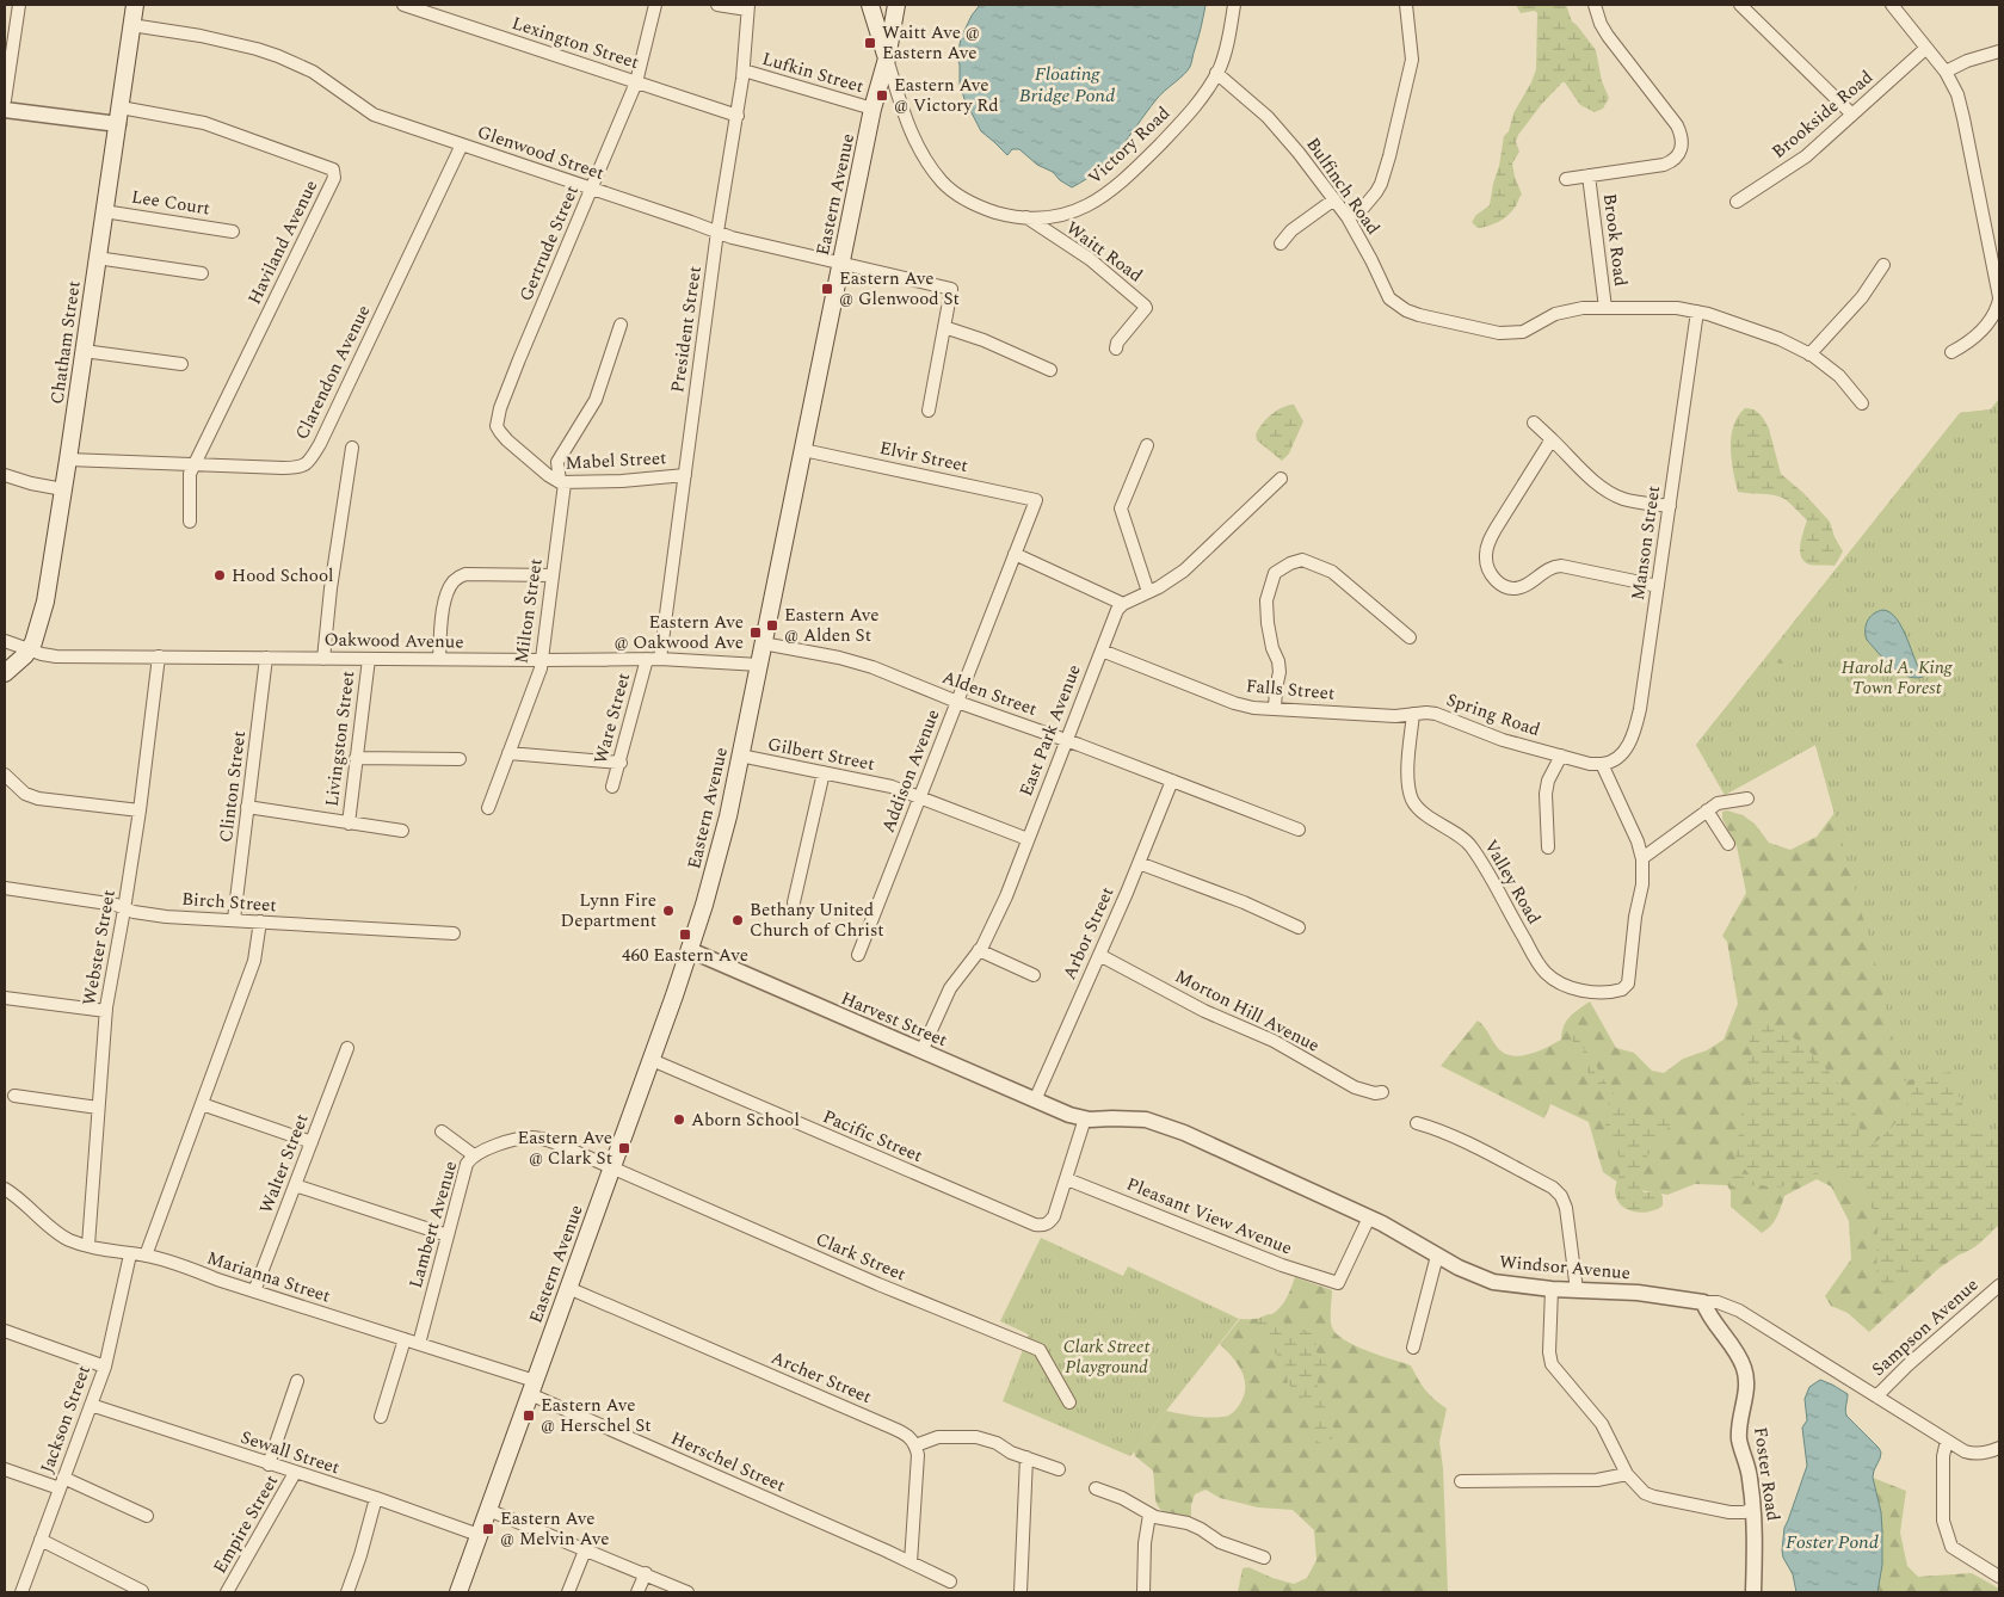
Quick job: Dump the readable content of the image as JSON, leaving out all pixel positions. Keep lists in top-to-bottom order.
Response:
{
  "streets": {
    "main road": ["Eastern Avenue", "Chatham Street"],
    "street": [
      "Lexington Street",
      "Lufkin Street",
      "Brookside Road",
      "Victory Road",
      "Glenwood Street",
      "Bulfinch Road",
      "Lee Court",
      "Brook Road",
      "Haviland Avenue",
      "Gertrude Street",
      "Waitt Road",
      "President Street",
      "Clarendon Avenue",
      "Elvir Street",
      "Mabel Street",
      "Manson Street",
      "Milton Street",
      "Oakwood Avenue",
      "Falls Street",
      "Alden Street",
      "Spring Road",
      "Ware Street",
      "East Park Avenue",
      "Livingston Street",
      "Gilbert Street",
      "Addison Avenue",
      "Clinton Street",
      "Valley Road",
      "Birch Street",
      "Arbor Street",
      "Webster Street",
      "Morton Hill Avenue",
      "Harvest Street",
      "Pacific Street",
      "Walter Street",
      "Pleasant View Avenue",
      "Lambert Avenue",
      "Clark Street",
      "Windsor Avenue",
      "Marianna Street",
      "Sampson Avenue",
      "Archer Street",
      "Jackson Street",
      "Sewall Street",
      "Herschel Street",
      "Foster Road",
      "Empire Street"
    ]
  },
  "crossings": [
    ["Lexington Street", "Gertrude Street"],
    ["Lexington Street", "President Street"],
    ["Lufkin Street", "Eastern Avenue"],
    ["Lufkin Street", "President Street"],
    ["Victory Road", "Bulfinch Road"],
    ["Victory Road", "Eastern Avenue"],
    ["Victory Road", "Waitt Road"],
    ["Glenwood Street", "Eastern Avenue"],
    ["Glenwood Street", "Gertrude Street"],
    ["Glenwood Street", "President Street"],
    ["Glenwood Street", "Chatham Street"],
    ["Glenwood Street", "Clarendon Avenue"],
    ["Bulfinch Road", "Brook Road"],
    ["Bulfinch Road", "Manson Street"],
    ["Eastern Avenue", "Elvir Street"],
    ["Eastern Avenue", "Oakwood Avenue"],
    ["Eastern Avenue", "Alden Street"],
    ["Eastern Avenue", "Gilbert Street"],
    ["Eastern Avenue", "Harvest Street"],
    ["Eastern Avenue", "Pacific Street"],
    ["Eastern Avenue", "Lambert Avenue"],
    ["Eastern Avenue", "Clark Street"],
    ["Eastern Avenue", "Marianna Street"],
    ["Eastern Avenue", "Archer Street"],
    ["Eastern Avenue", "Sewall Street"],
    ["Eastern Avenue", "Herschel Street"],
    ["Lee Court", "Chatham Street"],
    ["Haviland Avenue", "Chatham Street"],
    ["Haviland Avenue", "Clarendon Avenue"],
    ["Gertrude Street", "Mabel Street"],
    ["President Street", "Mabel Street"],
    ["President Street", "Oakwood Avenue"],
    ["President Street", "Ware Street"],
    ["Chatham Street", "Clarendon Avenue"],
    ["Chatham Street", "Oakwood Avenue"],
    ["Elvir Street", "Addison Avenue"],
    ["Mabel Street", "Milton Street"],
    ["Manson Street", "Spring Road"],
    ["Milton Street", "Oakwood Avenue"],
    ["Oakwood Avenue", "Ware Street"],
    ["Oakwood Avenue", "Livingston Street"],
    ["Oakwood Avenue", "Clinton Street"],
    ["Oakwood Avenue", "Webster Street"],
    ["Falls Street", "Spring Road"],
    ["Falls Street", "East Park Avenue"],
    ["Falls Street", "Valley Road"],
    ["Alden Street", "East Park Avenue"],
    ["Alden Street", "Addison Avenue"],
    ["Alden Street", "Arbor Street"],
    ["Spring Road", "Valley Road"],
    ["East Park Avenue", "Gilbert Street"],
    ["East Park Avenue", "Harvest Street"],
    ["Gilbert Street", "Addison Avenue"],
    ["Clinton Street", "Birch Street"],
    ["Birch Street", "Webster Street"],
    ["Arbor Street", "Morton Hill Avenue"],
    ["Arbor Street", "Harvest Street"],
    ["Webster Street", "Marianna Street"],
    ["Harvest Street", "Windsor Avenue"],
    ["Pacific Street", "Pleasant View Avenue"],
    ["Walter Street", "Marianna Street"],
    ["Pleasant View Avenue", "Windsor Avenue"],
    ["Lambert Avenue", "Clark Street"],
    ["Lambert Avenue", "Marianna Street"],
    ["Windsor Avenue", "Sampson Avenue"],
    ["Windsor Avenue", "Foster Road"],
    ["Marianna Street", "Jackson Street"],
    ["Marianna Street", "Herschel Street"],
    ["Jackson Street", "Sewall Street"],
    ["Sewall Street", "Empire Street"]
  ],
  "water": ["Floating Bridge Pond", "Foster Pond"],
  "parks": ["Harold A. King Town Forest", "Clark Street Playground"],
  "places": {
    "transit": [
      "Waitt Ave @ Eastern Ave",
      "Eastern Ave @ Victory Rd",
      "Eastern Ave @ Glenwood St",
      "Eastern Ave @ Alden St",
      "Eastern Ave @ Oakwood Ave",
      "460 Eastern Ave",
      "Eastern Ave @ Clark St",
      "Eastern Ave @ Herschel St",
      "Eastern Ave @ Melvin Ave"
    ],
    "other": [
      "Hood School",
      "Lynn Fire Department",
      "Bethany United Church of Christ",
      "Aborn School"
    ]
  }
}
